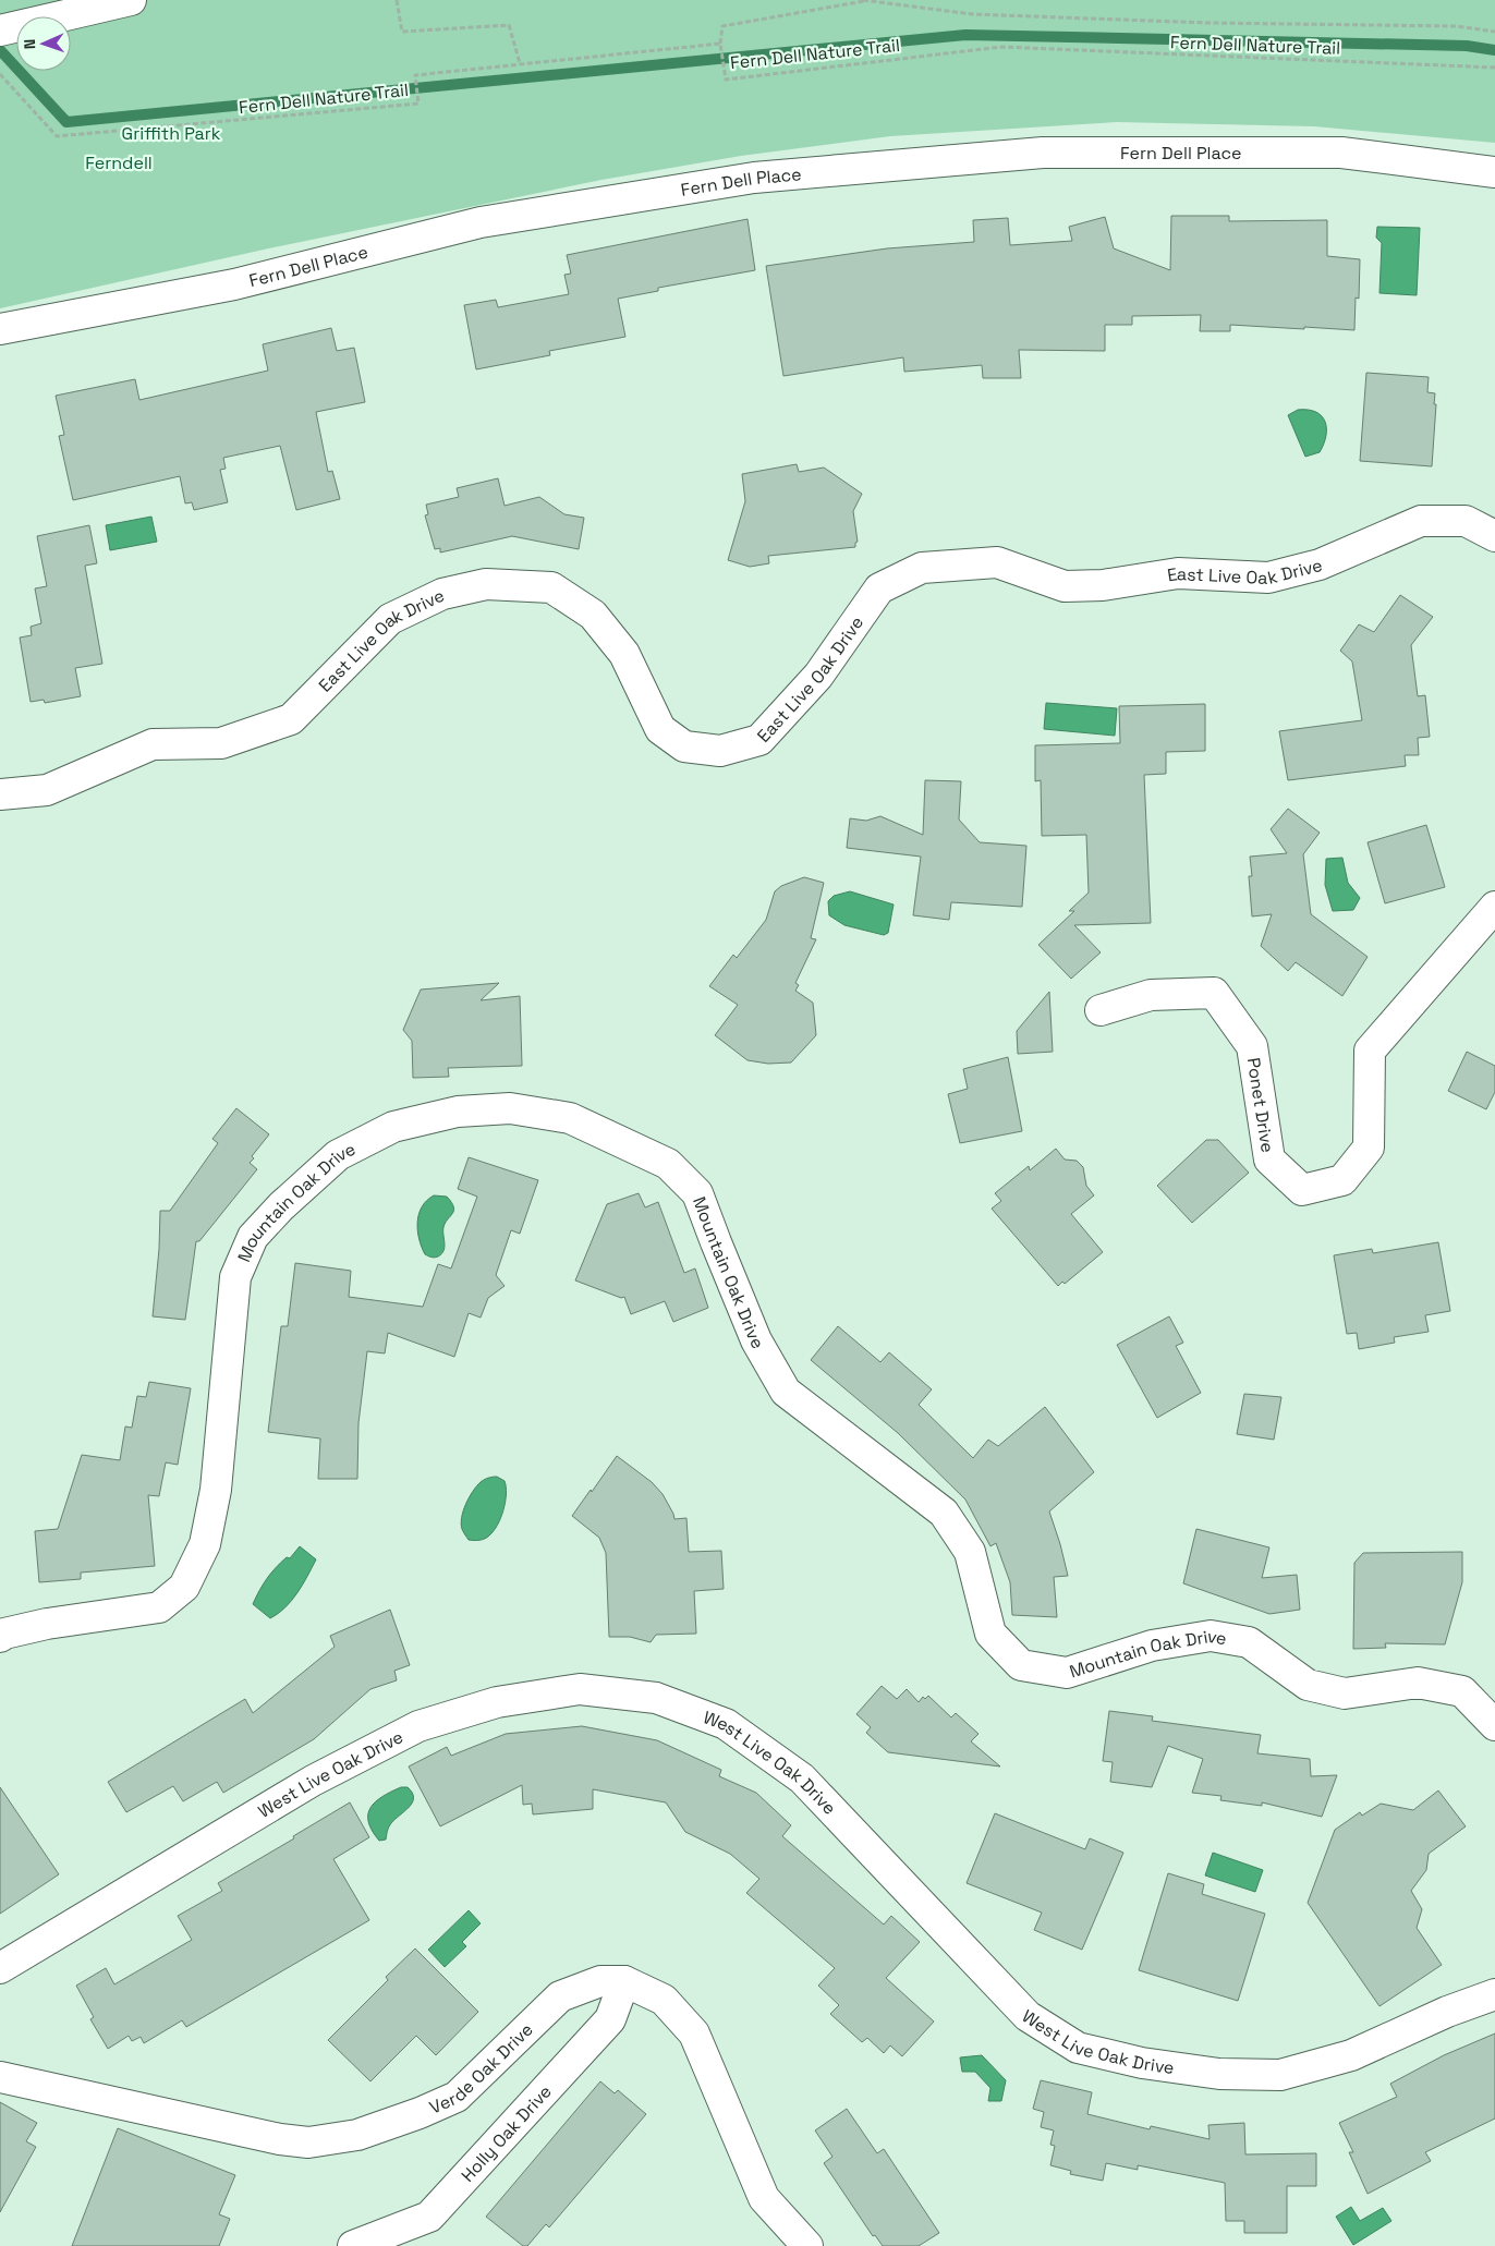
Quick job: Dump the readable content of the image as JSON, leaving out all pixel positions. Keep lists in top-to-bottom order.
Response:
{
  "streets": {
    "street": [
      "Fern Dell Place",
      "East Live Oak Drive",
      "Ponet Drive",
      "Mountain Oak Drive",
      "West Live Oak Drive",
      "Verde Oak Drive",
      "Holly Oak Drive"
    ],
    "path": ["Fern Dell Nature Trail"]
  },
  "crossings": [
    ["Verde Oak Drive", "Holly Oak Drive"]
  ],
  "parks": ["Griffith Park", "Ferndell"],
  "north": "left"
}
